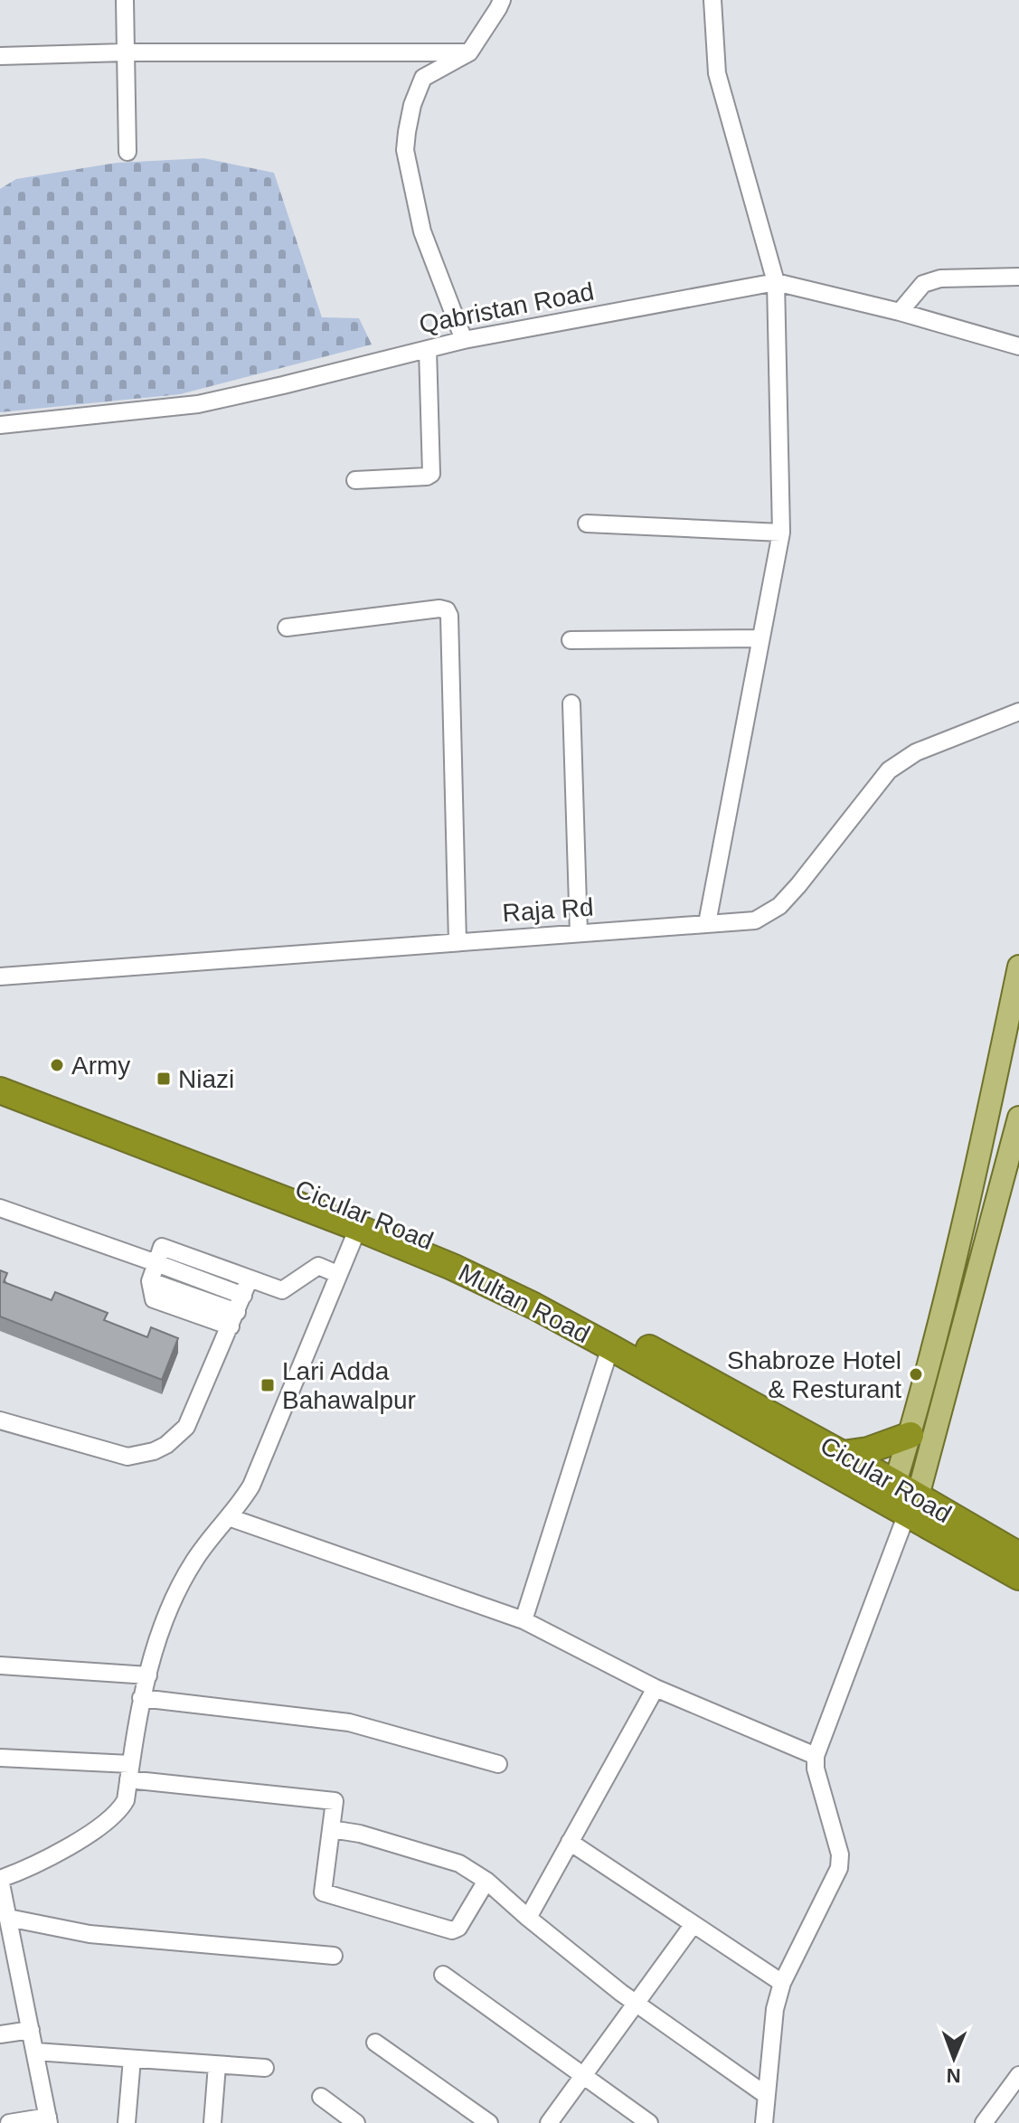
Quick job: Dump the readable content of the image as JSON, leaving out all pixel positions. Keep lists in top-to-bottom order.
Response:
{
  "streets": {
    "highway": ["Cicular Road", "Multan Road"],
    "street": ["Qabristan Road", "Raja Rd"]
  },
  "crossings": [
    ["Cicular Road", "Multan Road"]
  ],
  "places": {
    "other": ["Army", "Shabroze Hotel & Resturant"],
    "transit": ["Niazi", "Lari Adda Bahawalpur"]
  },
  "north": "bottom"
}
